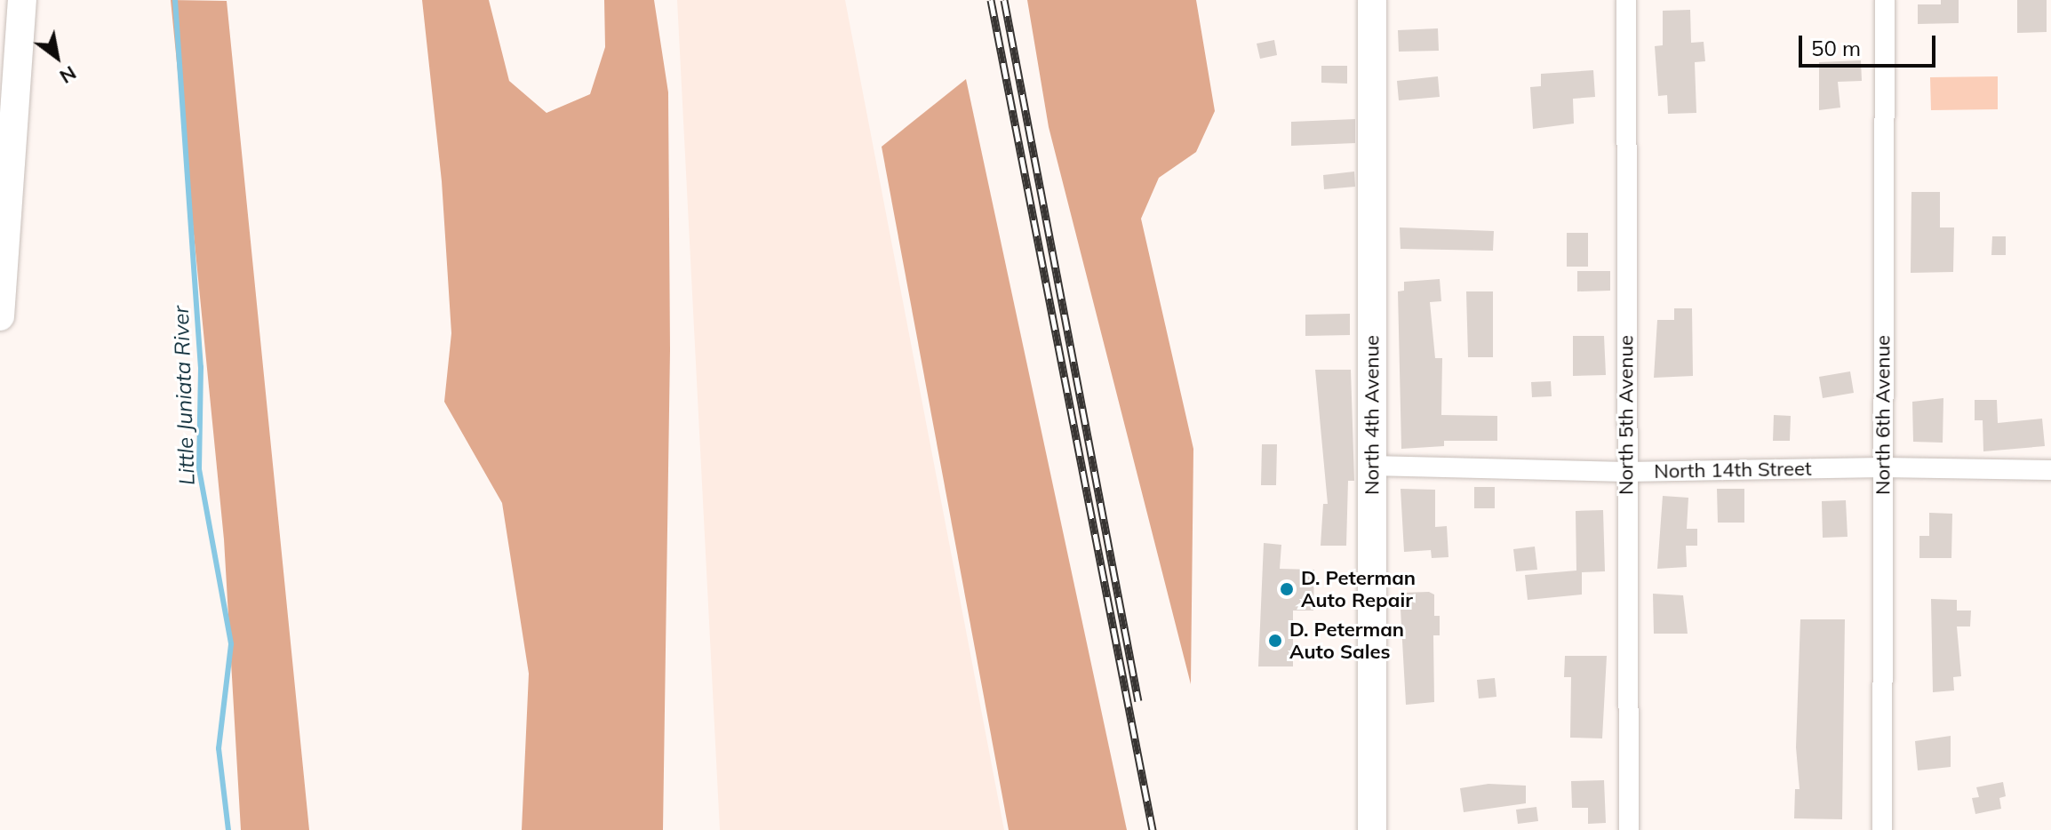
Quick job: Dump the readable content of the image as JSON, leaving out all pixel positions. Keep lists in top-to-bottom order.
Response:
{
  "streets": {
    "main road": ["North 4th Avenue"],
    "street": ["North 5th Avenue", "North 6th Avenue", "North 14th Street"]
  },
  "crossings": [
    ["North 4th Avenue", "North 14th Street"],
    ["North 5th Avenue", "North 14th Street"],
    ["North 6th Avenue", "North 14th Street"]
  ],
  "water": ["Little Juniata River"],
  "places": ["D. Peterman Auto Repair", "D. Peterman Auto Sales"],
  "scale_bar": "50 m",
  "north": "bottom right"
}
